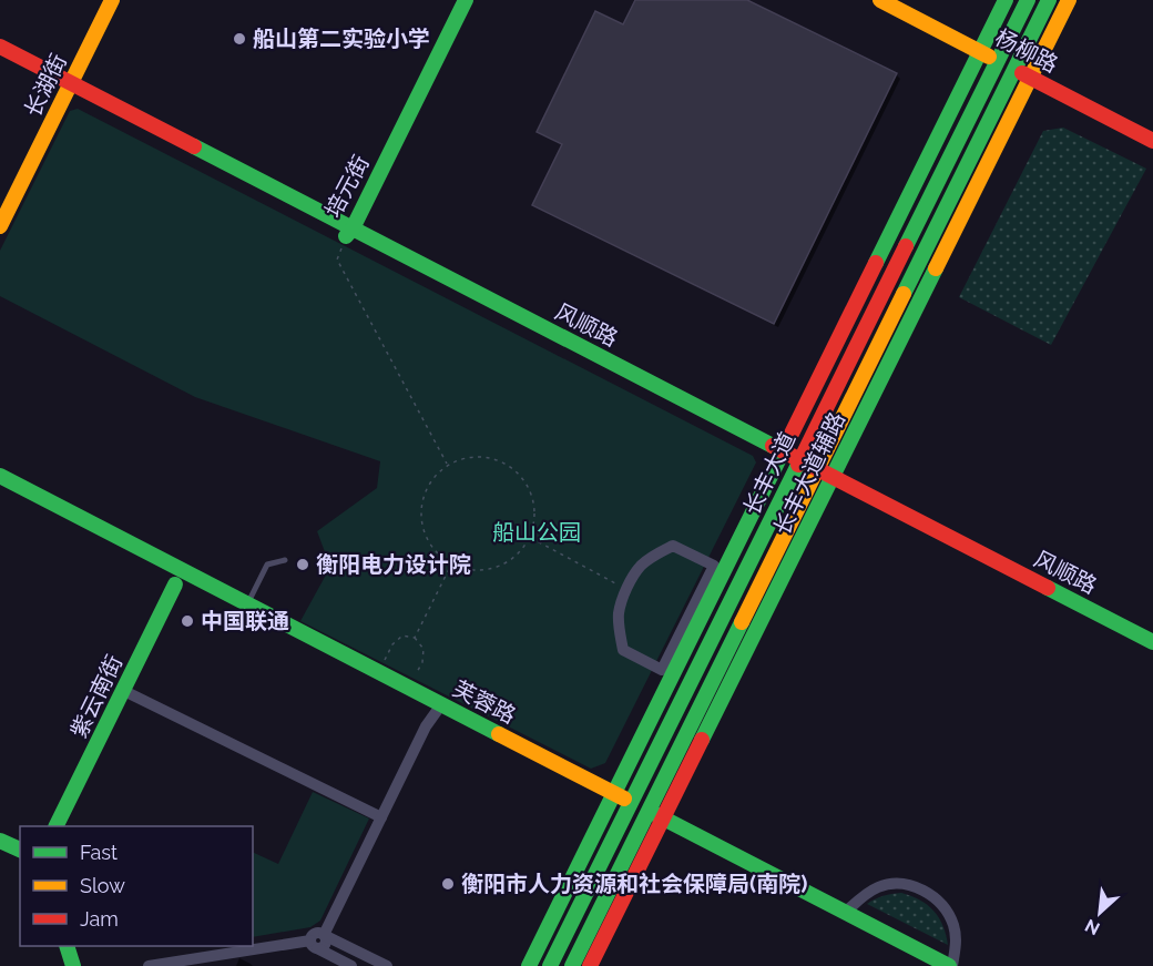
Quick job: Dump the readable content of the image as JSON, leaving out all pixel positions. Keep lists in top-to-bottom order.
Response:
{
  "streets": {
    "street": [
      "杨柳路",
      "长湖街",
      "培元街",
      "风顺路",
      "长丰大道",
      "长丰大道辅路",
      "紫云南街",
      "芙蓉路"
    ]
  },
  "crossings": [
    ["杨柳路", "长丰大道"],
    ["杨柳路", "长丰大道辅路"],
    ["长湖街", "风顺路"],
    ["培元街", "风顺路"],
    ["风顺路", "长丰大道"],
    ["风顺路", "长丰大道辅路"],
    ["长丰大道", "长丰大道辅路"],
    ["长丰大道", "芙蓉路"],
    ["长丰大道辅路", "芙蓉路"]
  ],
  "parks": ["船山公园"],
  "places": [
    "船山第二实验小学",
    "衡阳电力设计院",
    "中国联通",
    "衡阳市人力资源和社会保障局(南院)"
  ],
  "legend": ["Fast", "Slow", "Jam"],
  "north": "bottom left"
}
